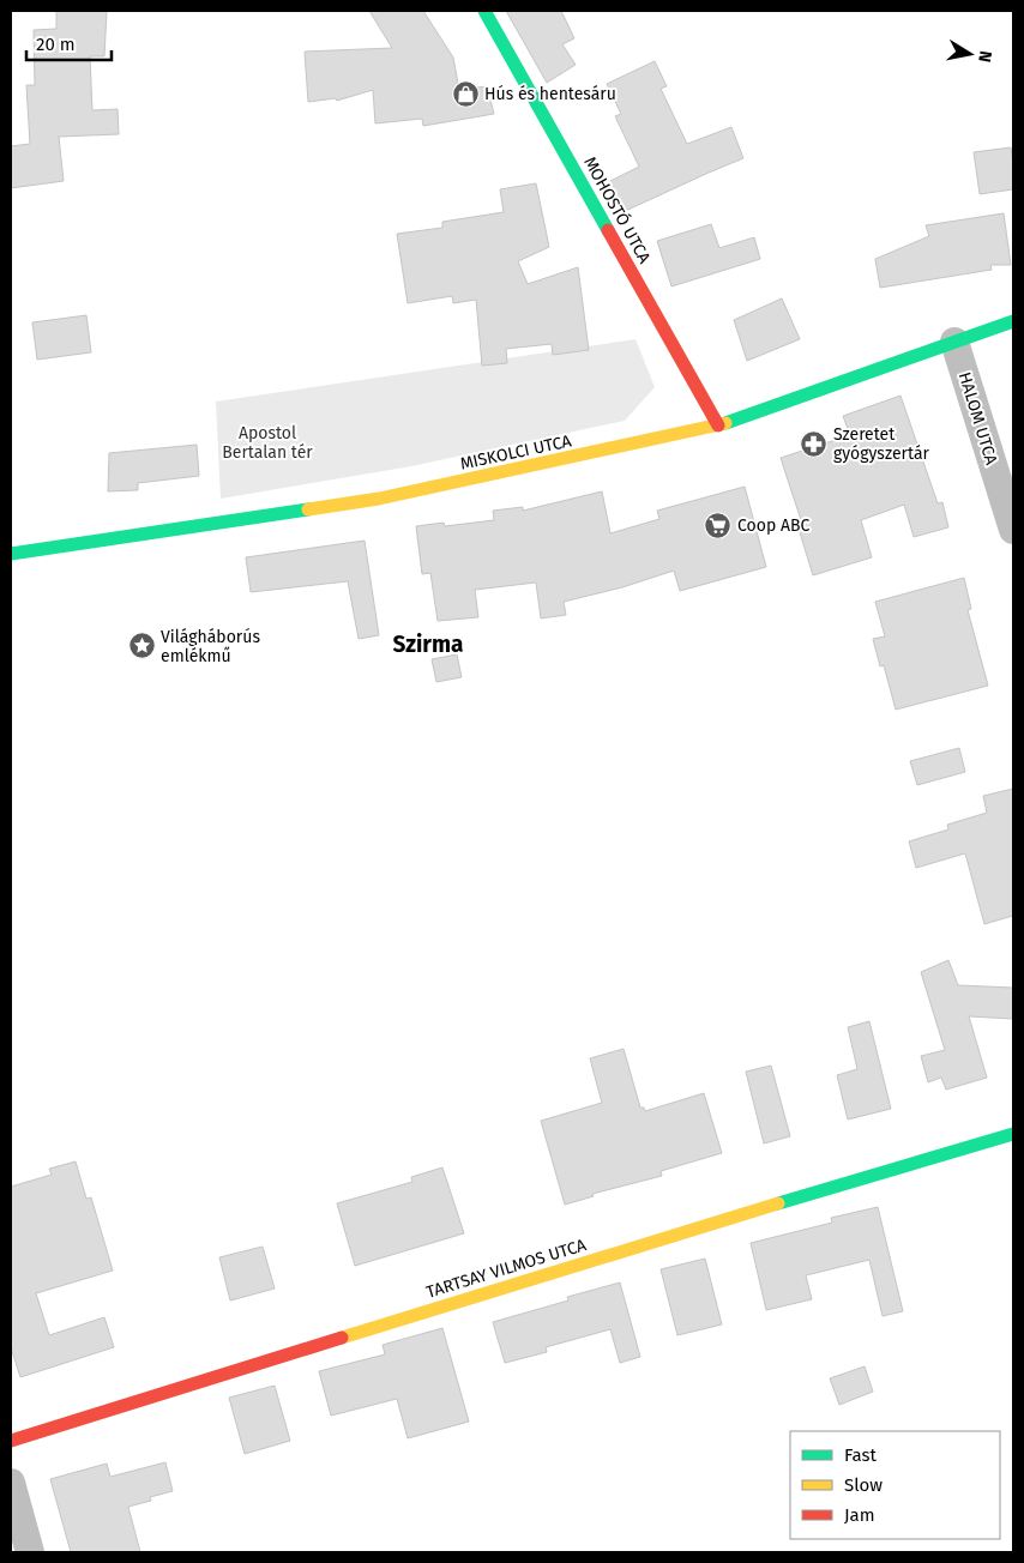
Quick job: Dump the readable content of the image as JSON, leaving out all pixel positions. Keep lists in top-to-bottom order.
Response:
{
  "streets": {
    "street": [
      "MOHOSTÓ UTCA",
      "HALOM UTCA",
      "MISKOLCI UTCA",
      "TARTSAY VILMOS UTCA"
    ]
  },
  "crossings": [
    ["MOHOSTÓ UTCA", "MISKOLCI UTCA"],
    ["HALOM UTCA", "MISKOLCI UTCA"]
  ],
  "districts": ["Szirma"],
  "parks": ["Apostol Bertalan tér"],
  "places": {
    "shop": ["Hús és hentesáru"],
    "pharmacy": ["Szeretet gyógyszertár"],
    "supermarket": ["Coop ABC"],
    "place": ["Világháborús emlékmű"]
  },
  "legend": ["Fast", "Slow", "Jam"],
  "scale_bar": "20 m",
  "north": "right"
}
